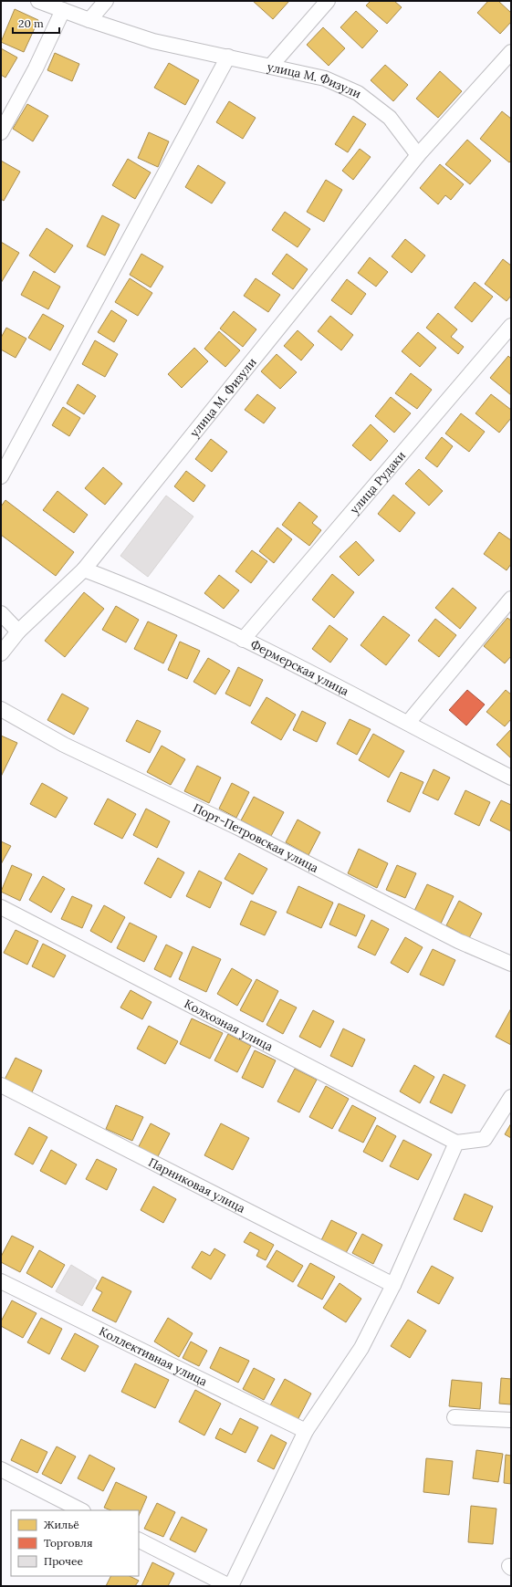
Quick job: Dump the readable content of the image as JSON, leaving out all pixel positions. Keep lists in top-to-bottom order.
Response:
{
  "streets": {
    "street": [
      "улица М. Физули",
      "улица Рудаки",
      "Фермерская улица",
      "Порт-Петровская улица",
      "Колхозная улица",
      "Парниковая улица",
      "Коллективная улица"
    ]
  },
  "crossings": [
    ["улица М. Физули", "Фермерская улица"],
    ["улица Рудаки", "Фермерская улица"]
  ],
  "legend": ["Жильё", "Торговля", "Прочее"],
  "scale_bar": "20 m"
}
